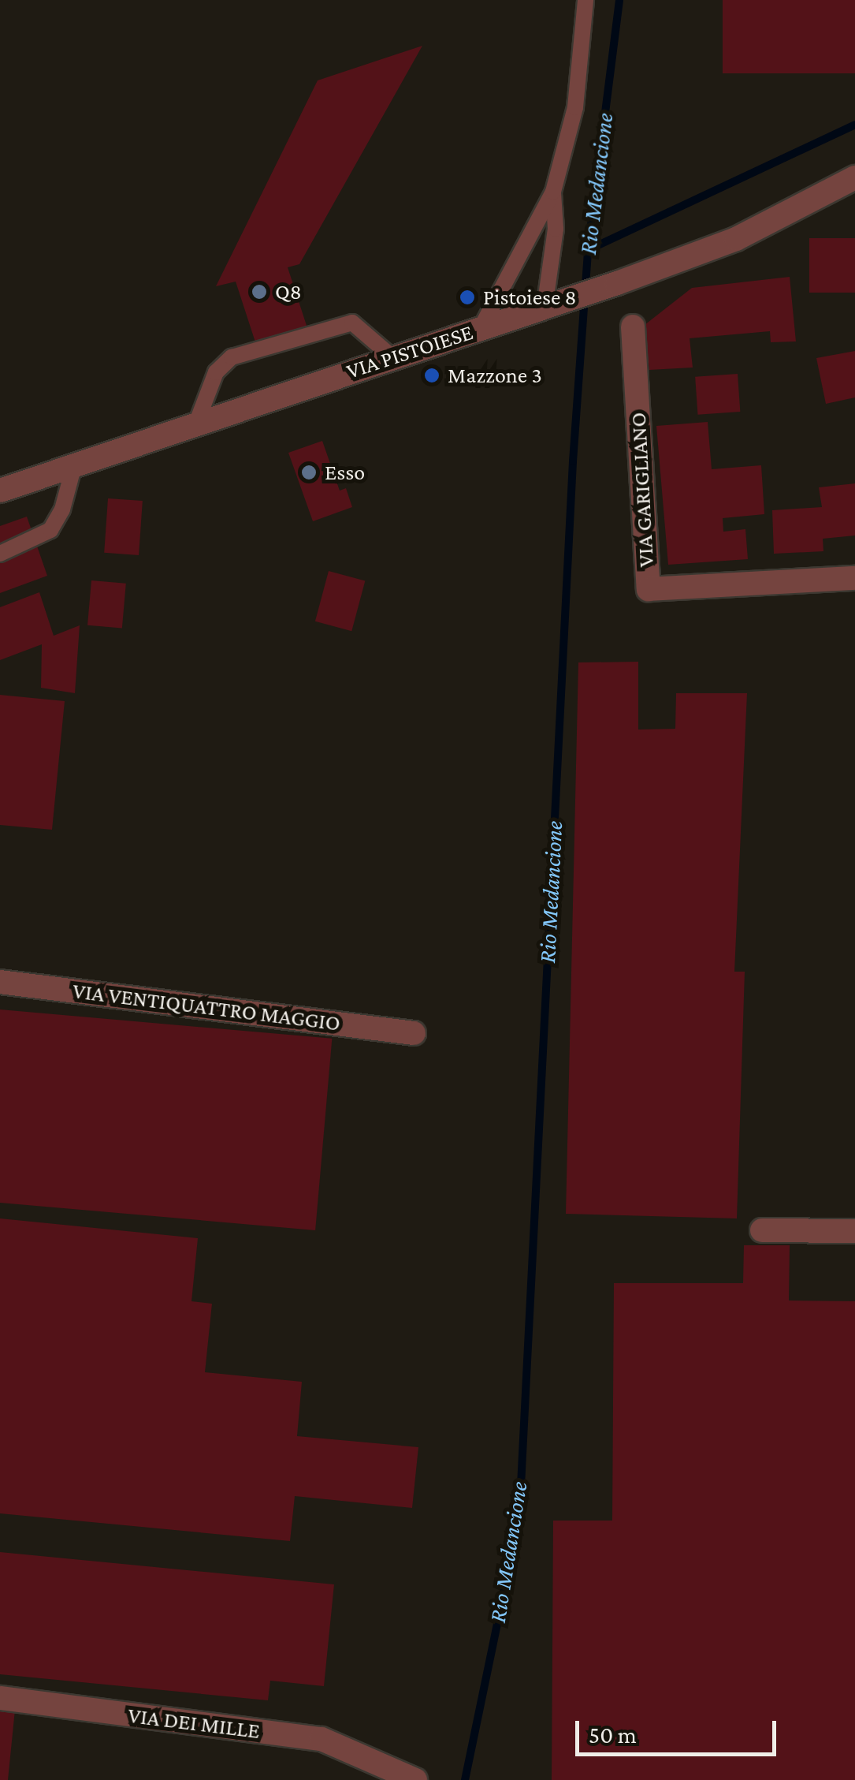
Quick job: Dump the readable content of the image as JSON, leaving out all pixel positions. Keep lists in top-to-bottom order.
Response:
{
  "streets": {
    "street": [
      "VIA PISTOIESE",
      "VIA GARIGLIANO",
      "VIA VENTIQUATTRO MAGGIO",
      "VIA DEI MILLE"
    ]
  },
  "water": ["Rio Medancione"],
  "places": [
    "Q8",
    "Pistoiese 8",
    "Mazzone 3",
    "Esso"
  ],
  "scale_bar": "50 m"
}
